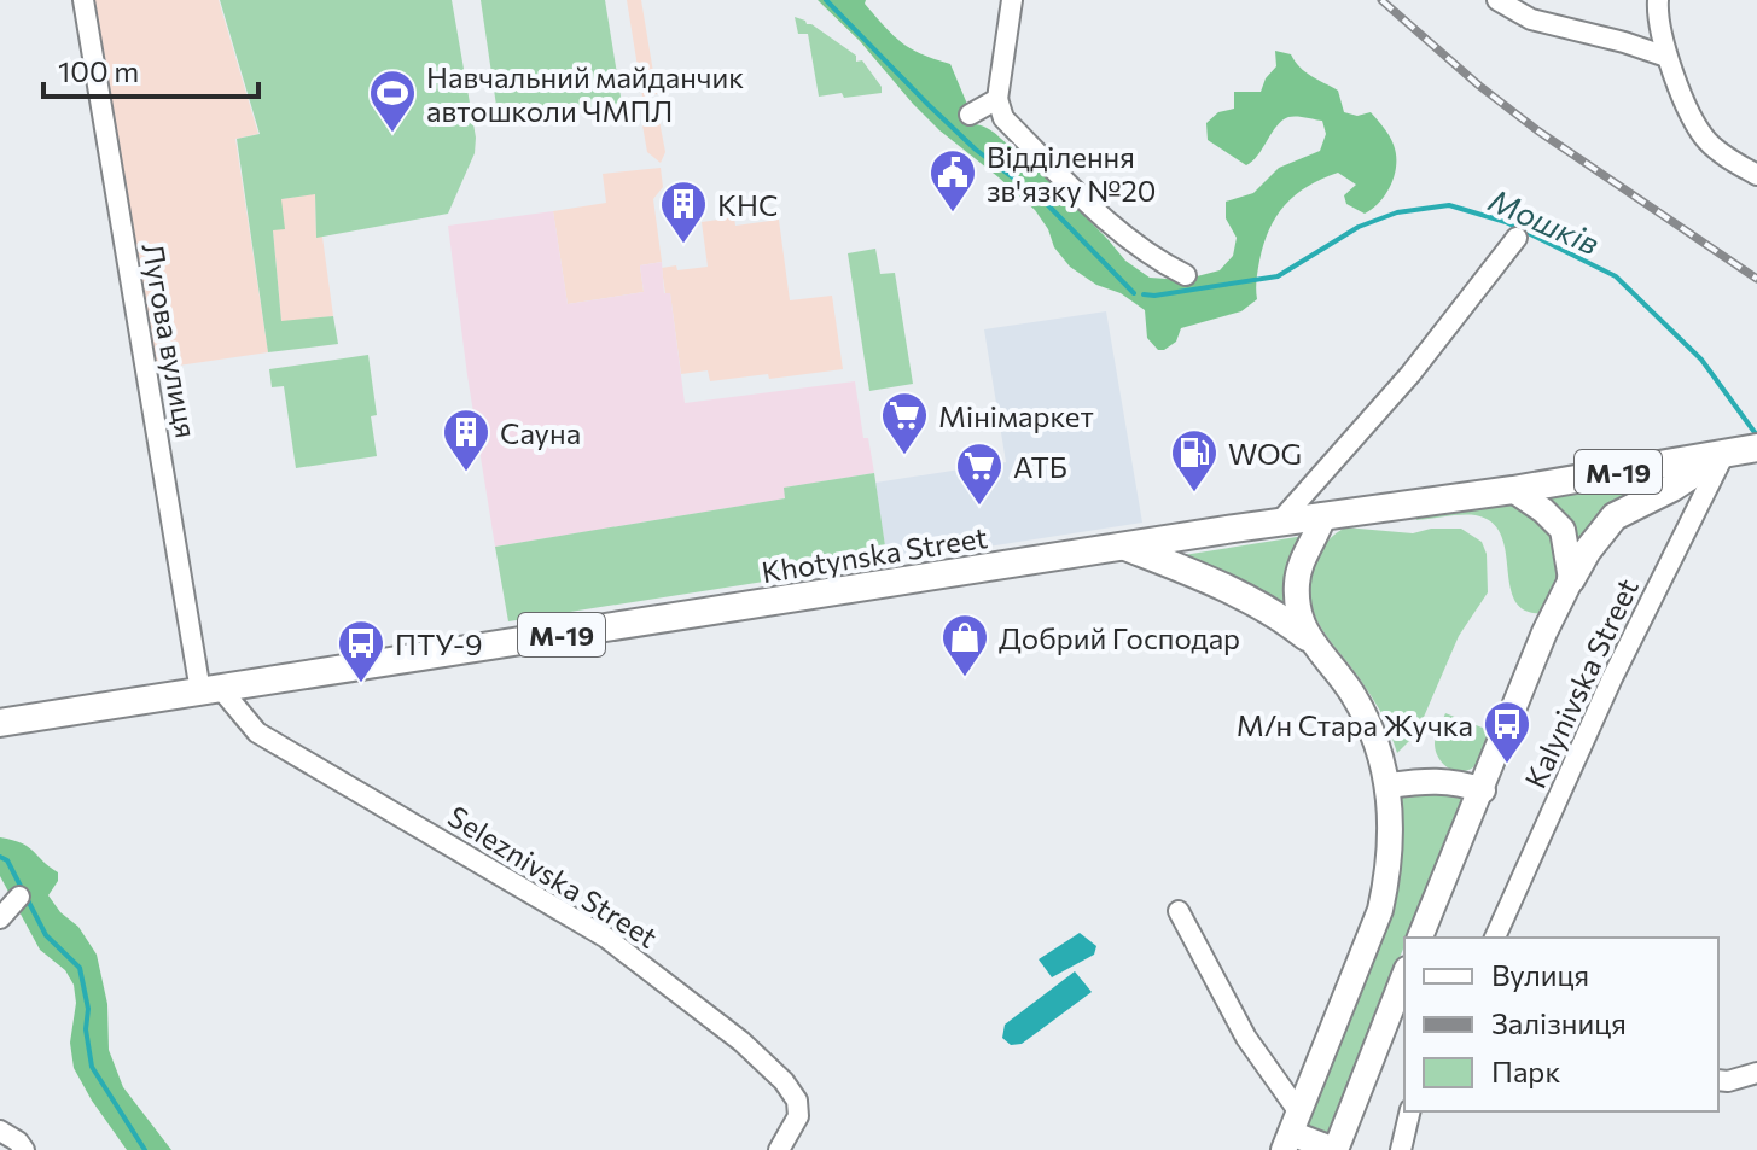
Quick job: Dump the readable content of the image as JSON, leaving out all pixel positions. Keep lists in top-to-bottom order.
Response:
{
  "streets": {
    "highway": ["М-19", "Khotynska Street"],
    "street": ["Лугова вулиця", "Kalynivska Street", "Seleznivska Street"]
  },
  "crossings": [
    ["Лугова вулиця", "Khotynska Street"],
    ["Лугова вулиця", "Seleznivska Street"],
    ["Khotynska Street", "Kalynivska Street"],
    ["Khotynska Street", "Seleznivska Street"]
  ],
  "water": ["Мошків"],
  "places": {
    "sports": ["Навчальний майданчик автошколи ЧМПЛ"],
    "public building": ["Відділення зв'язку №20"],
    "building": ["КНС", "Сауна"],
    "supermarket": ["Мінімаркет", "АТБ"],
    "fuel station": ["WOG"],
    "shop": ["Добрий Господар"],
    "bus stop": ["ПТУ-9", "М/н Стара Жучка"]
  },
  "legend": ["Вулиця", "Залізниця", "Парк"],
  "scale_bar": "100 m"
}
